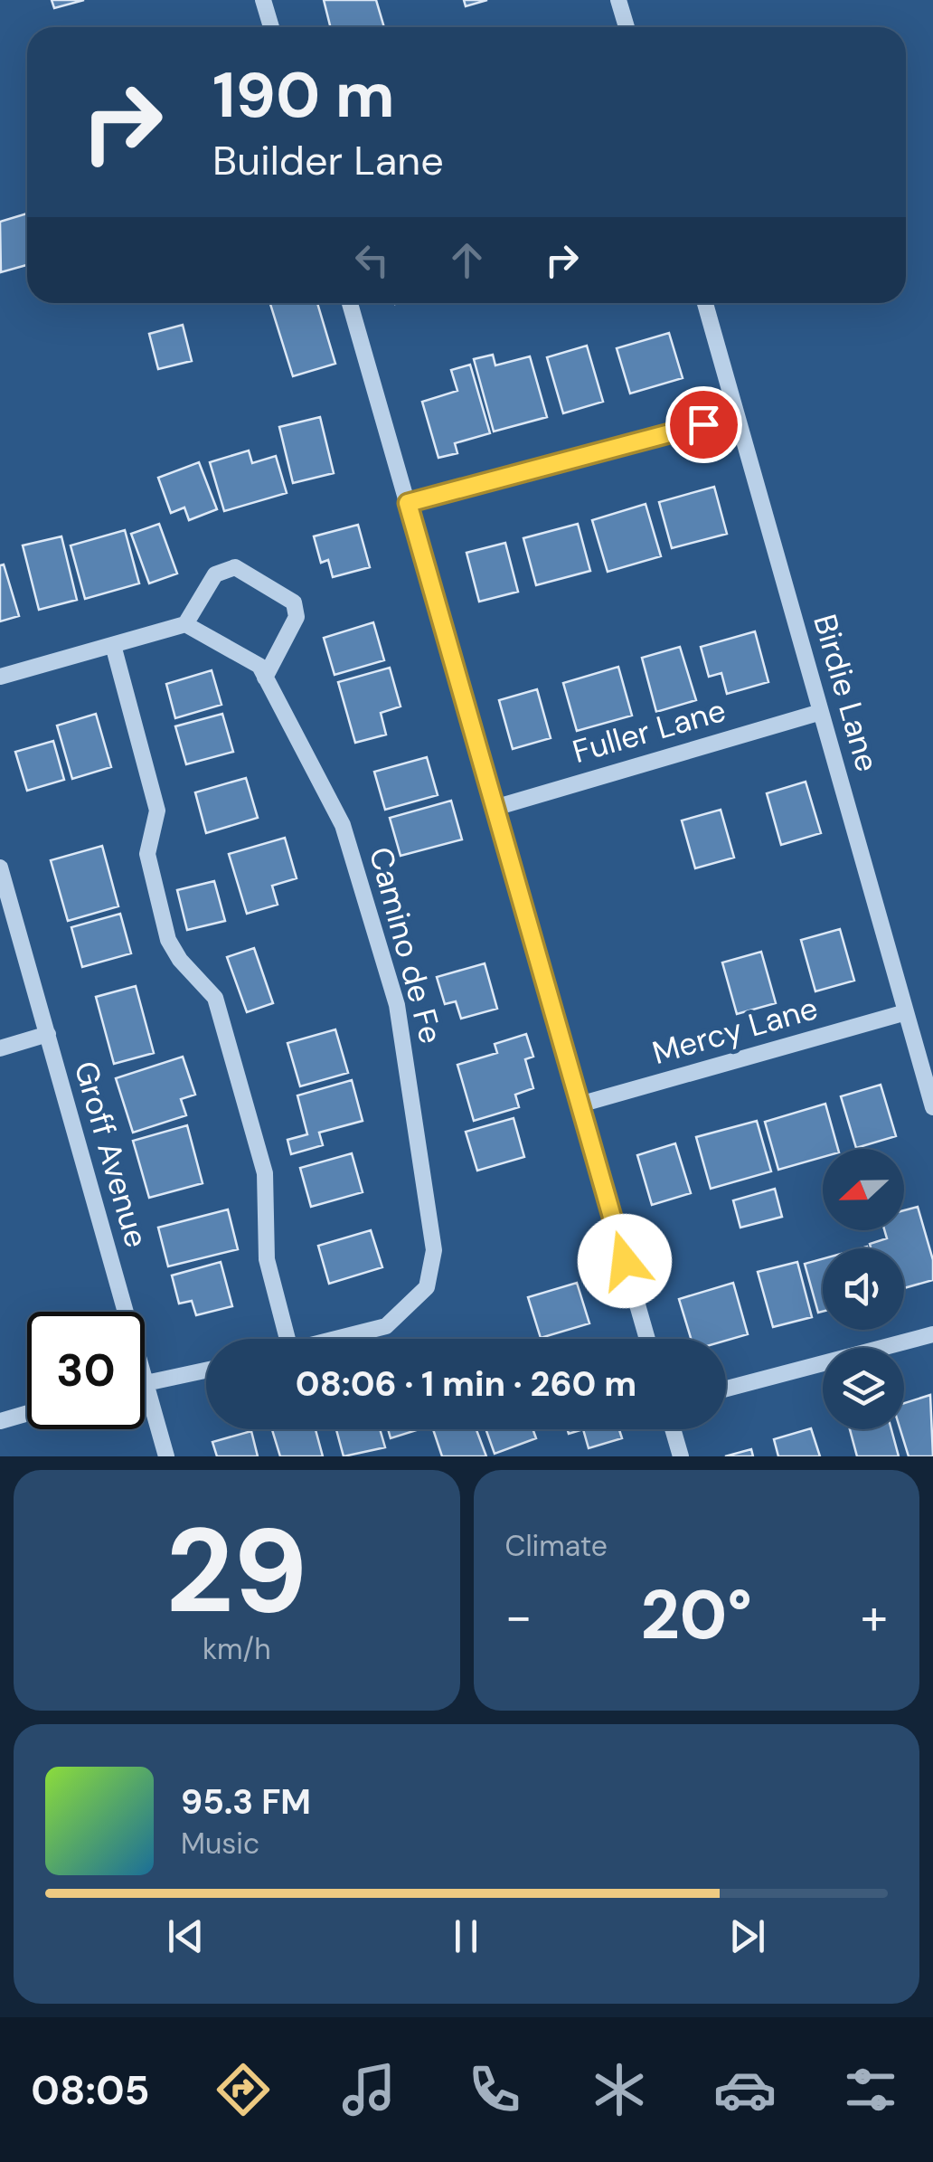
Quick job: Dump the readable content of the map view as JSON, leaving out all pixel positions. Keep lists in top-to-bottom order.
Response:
{
  "streets": {
    "street": [
      "Birdie Lane",
      "Fuller Lane",
      "Camino de Fe",
      "Mercy Lane",
      "Groff Avenue"
    ]
  },
  "crossings": [
    ["Birdie Lane", "Fuller Lane"],
    ["Birdie Lane", "Mercy Lane"]
  ],
  "north": "left",
  "page": {
    "turn": ["190 m", "Builder Lane"],
    "limit": "30",
    "trip": "08:06 · 1 min · 260 m",
    "tile": [
      ["29", "km/h"],
      "Climate"
    ],
    "heat": ["−", "20°", "+"],
    "song": ["95.3 FM", "Music"],
    "tabs": "08:05"
  }
}
